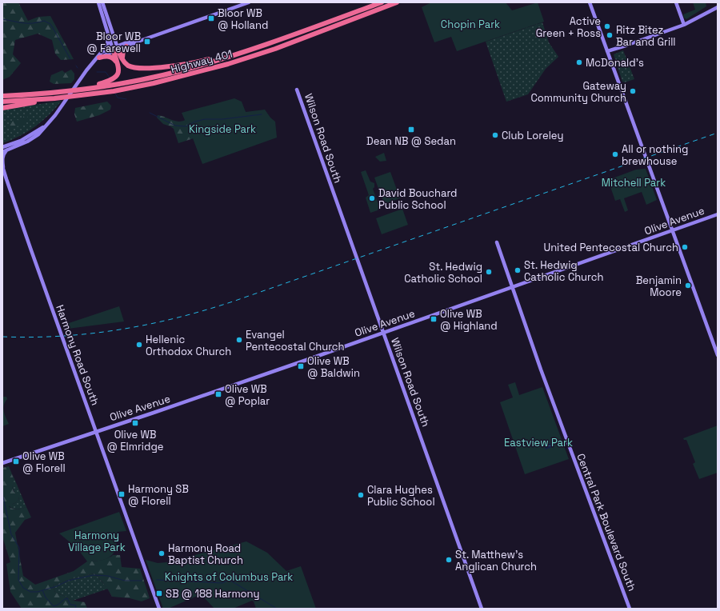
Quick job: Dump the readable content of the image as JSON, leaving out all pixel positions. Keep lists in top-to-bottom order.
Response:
{
  "streets": {
    "highway": ["Highway 401"],
    "main road": [
      "Wilson Road South",
      "Olive Avenue",
      "Harmony Road South",
      "Central Park Boulevard South"
    ]
  },
  "crossings": [
    ["Wilson Road South", "Olive Avenue"],
    ["Olive Avenue", "Harmony Road South"],
    ["Olive Avenue", "Central Park Boulevard South"]
  ],
  "parks": [
    "Chopin Park",
    "Kingside Park",
    "Mitchell Park",
    "Eastview Park",
    "Harmony Village Park",
    "Knights of Columbus Park"
  ],
  "places": {
    "transit": [
      "Bloor WB @ Holland",
      "Bloor WB @ Farewell",
      "Dean NB @ Sedan",
      "Olive WB @ Highland",
      "Olive WB @ Baldwin",
      "Olive WB @ Poplar",
      "Olive WB @ Elmridge",
      "Olive WB @ Florell",
      "Harmony SB @ Florell",
      "SB @ 188 Harmony"
    ],
    "other": [
      "Active Green + Ross",
      "Ritz Bitez Bar and Grill",
      "McDonald's",
      "Gateway Community Church",
      "Club Loreley",
      "All or nothing brewhouse",
      "David Bouchard Public School",
      "United Pentecostal Church",
      "St. Hedwig Catholic Church",
      "St. Hedwig Catholic School",
      "Benjamin Moore",
      "Evangel Pentecostal Church",
      "Hellenic Orthodox Church",
      "Clara Hughes Public School",
      "Harmony Road Baptist Church",
      "St. Matthew's Anglican Church"
    ]
  }
}
